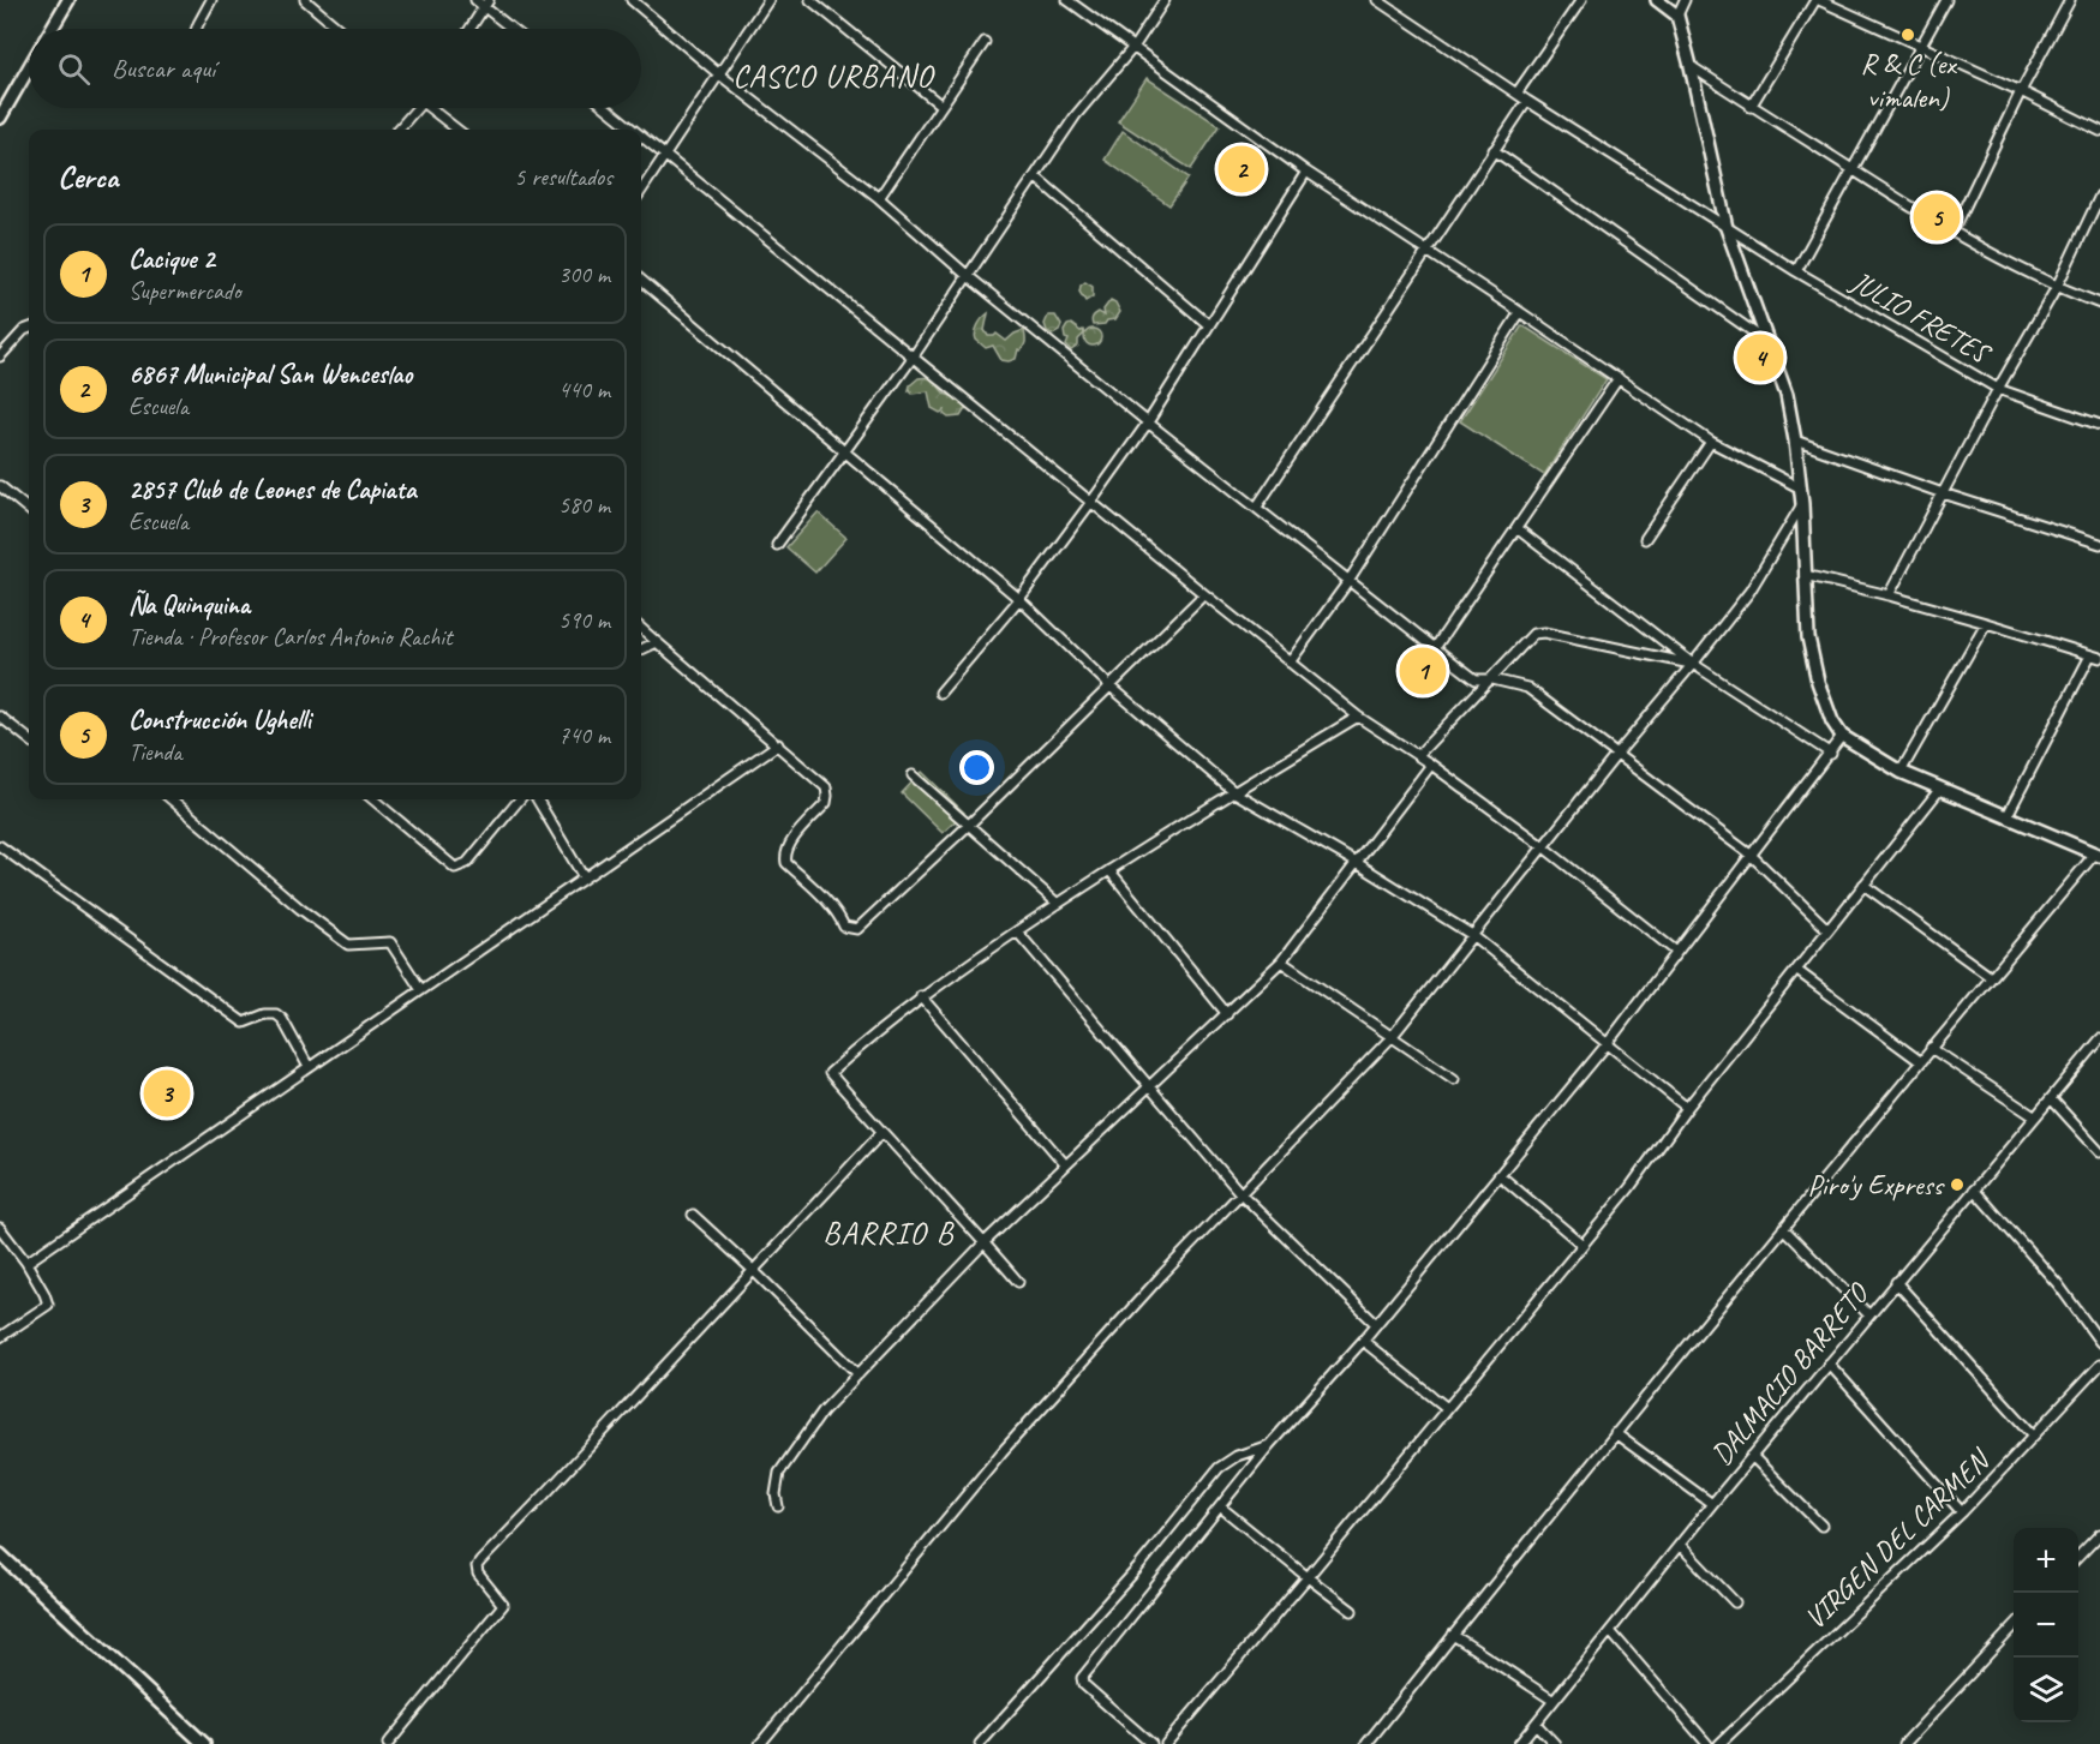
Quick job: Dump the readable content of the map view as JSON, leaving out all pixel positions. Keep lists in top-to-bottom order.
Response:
{
  "streets": {
    "street": ["JULIO FRETES", "DALMACIO BARRETO", "VIRGEN DEL CARMEN"]
  },
  "districts": ["CASCO URBANO", "BARRIO B"],
  "places": ["R & C (ex vimalen)", "Piro'y Express"],
  "page": {
    "search": "Buscar aquí",
    "heading": ["Cerca", "5 resultados"],
    "pins": [
      "2",
      "5",
      "4",
      "1",
      "3"
    ],
    "list": [
      {
        "mark": "1",
        "name": "Cacique 2",
        "note": "Supermercado",
        "value": "300 m"
      },
      {
        "mark": "2",
        "name": "6867 Municipal San Wenceslao",
        "note": "Escuela",
        "value": "440 m"
      },
      {
        "mark": "3",
        "name": "2857 Club de Leones de Capiata",
        "note": "Escuela",
        "value": "580 m"
      },
      {
        "mark": "4",
        "name": "Ña Quinquina",
        "note": "Tienda · Profesor Carlos Antonio Rachit",
        "value": "590 m"
      },
      {
        "mark": "5",
        "name": "Construcción Ughelli",
        "note": "Tienda",
        "value": "740 m"
      }
    ],
    "map_buttons": ["+", "−"]
  }
}
